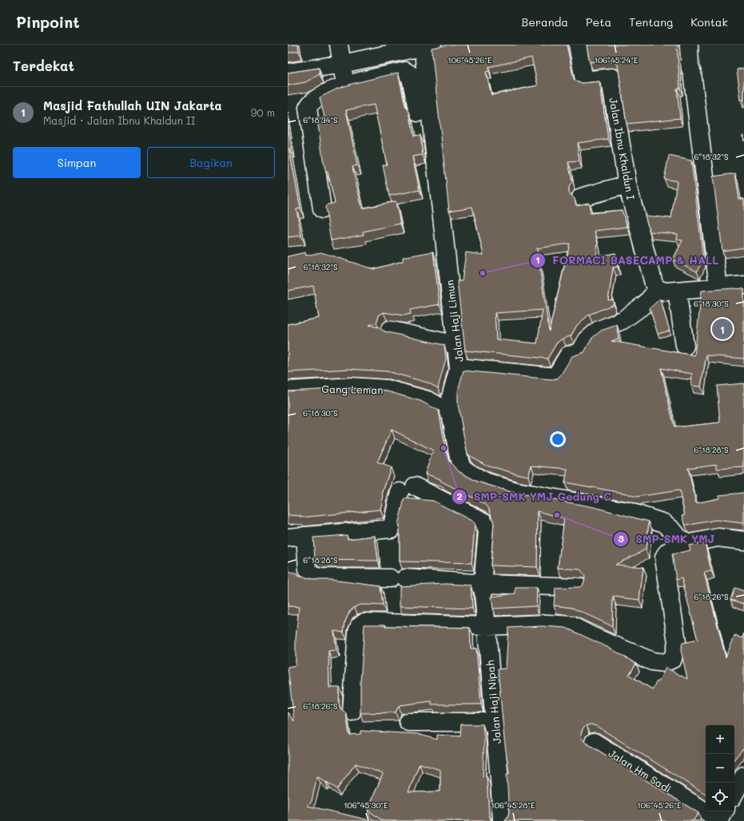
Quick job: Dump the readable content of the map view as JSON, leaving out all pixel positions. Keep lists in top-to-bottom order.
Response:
{
  "streets": {
    "main road": [
      "Jalan Ibnu Khaldun I",
      "Jalan Haji Limun",
      "Gang Leman",
      "Jalan Haji Nipah",
      "Jalan Hm Sadi"
    ]
  },
  "crossings": [
    ["Jalan Haji Limun", "Gang Leman"]
  ],
  "places": ["FORMACI BASECAMP & HALL", "SMP-SMK YMJ Gedung C", "SMP-SMK YMJ"],
  "page": {
    "header": "Pinpoint",
    "nav": [
      "Beranda",
      "Peta",
      "Tentang",
      "Kontak"
    ],
    "heading": "Terdekat",
    "list": [
      {
        "mark": "1",
        "name": "Masjid Fathullah UIN Jakarta",
        "note": "Masjid · Jalan Ibnu Khaldun II",
        "value": "90 m"
      }
    ],
    "buttons": ["Simpan", "Bagikan"],
    "pins": "1",
    "map_buttons": ["+", "−"]
  },
  "coordinates": [
    "106°45'26\"E",
    "106°45'24\"E",
    "6°18'34\"S",
    "6°18'32\"S",
    "6°18'30\"S",
    "6°18'28\"S",
    "6°18'26\"S",
    "106°45'30\"E",
    "106°45'28\"E"
  ]
}
